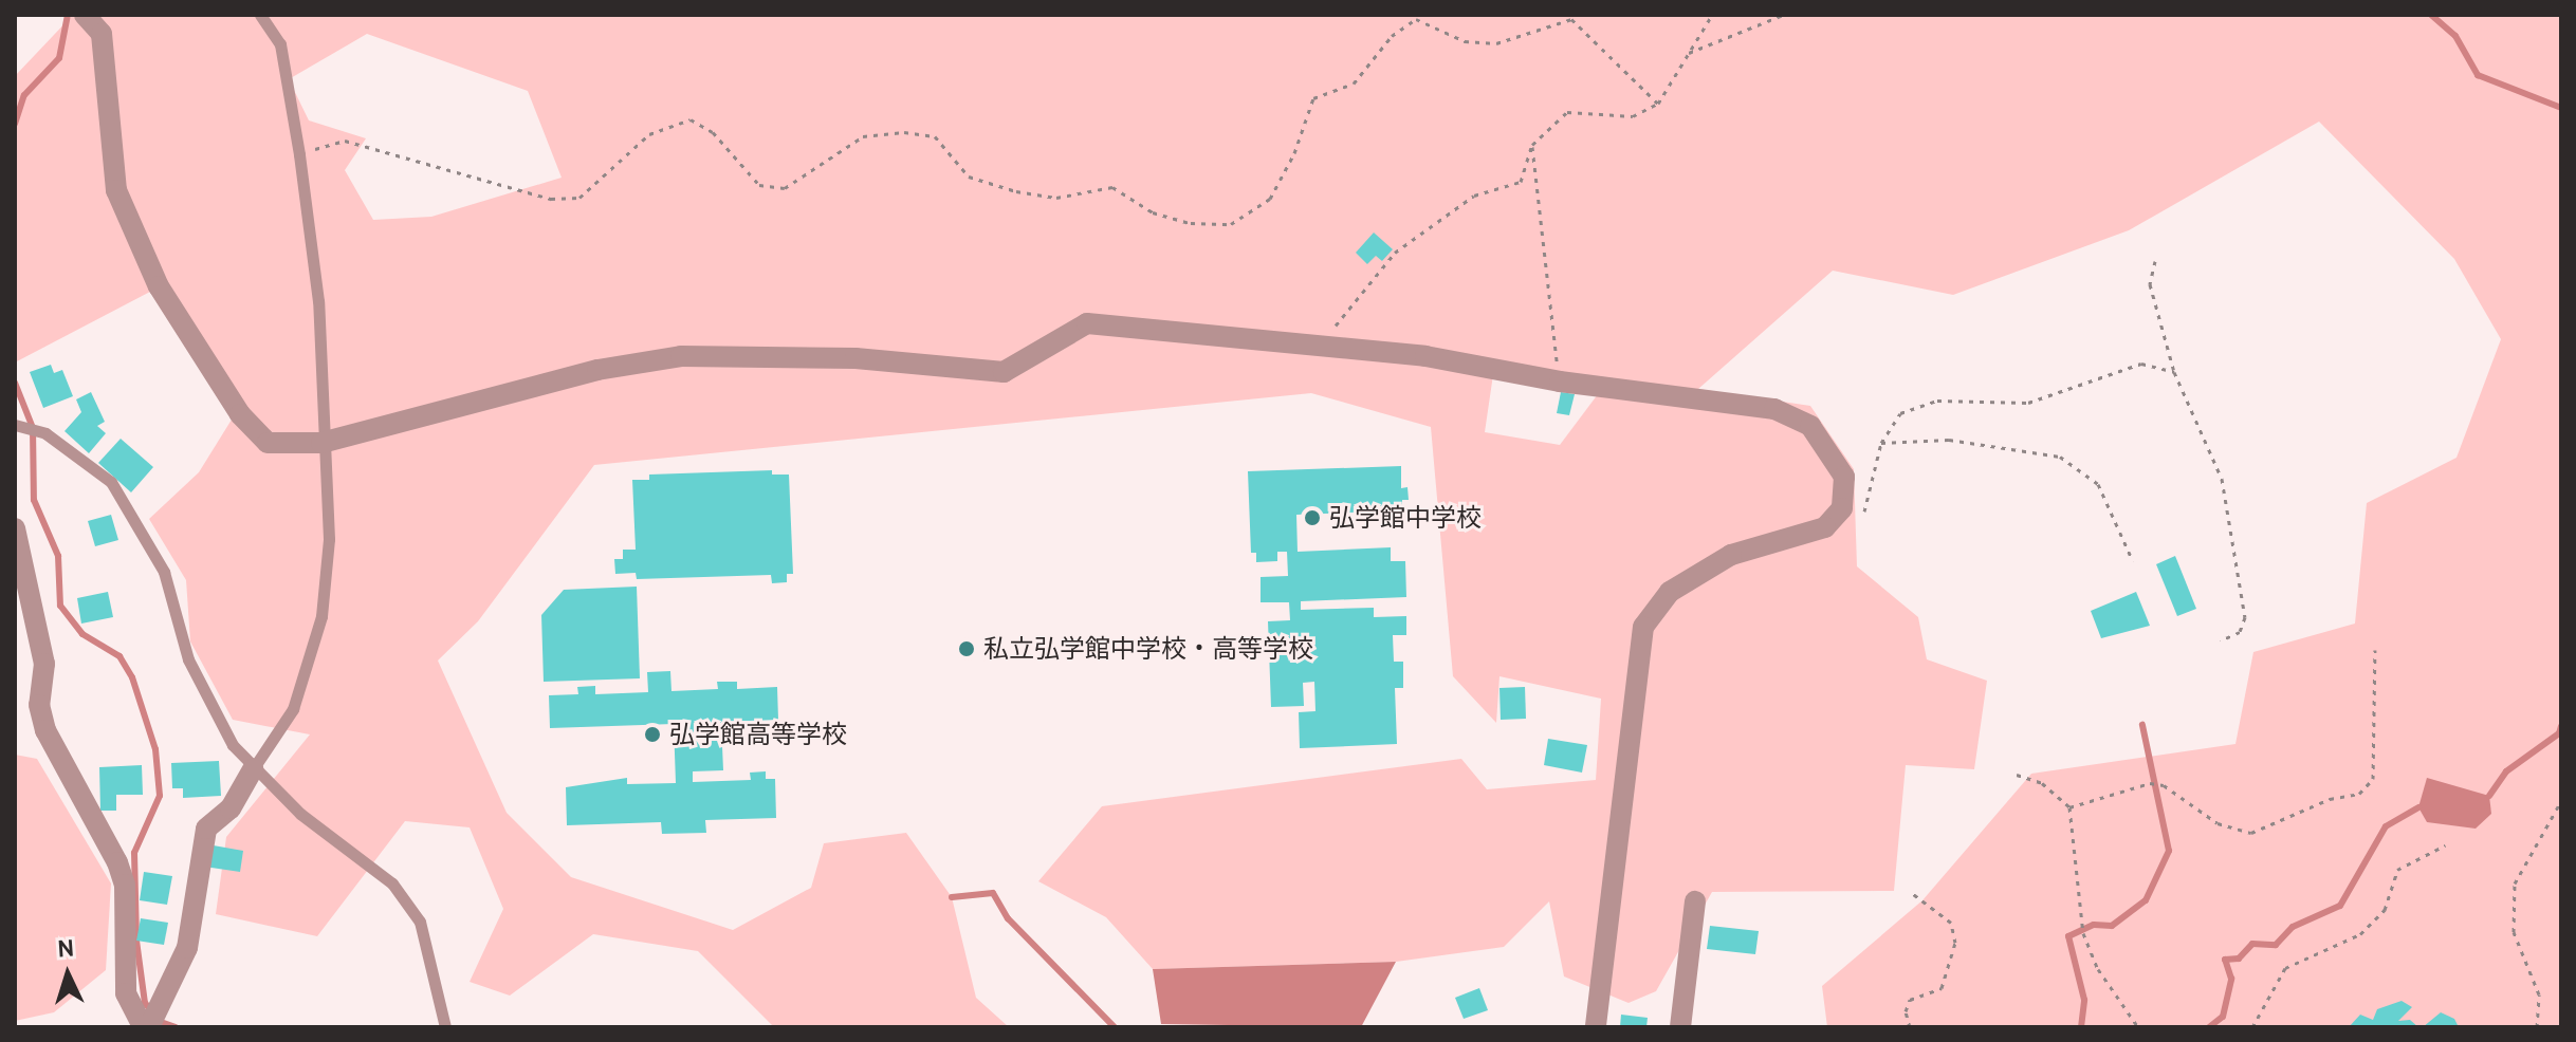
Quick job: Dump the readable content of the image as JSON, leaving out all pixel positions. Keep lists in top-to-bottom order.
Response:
{
  "places": ["弘学館中学校", "私立弘学館中学校・高等学校", "弘学館高等学校"],
  "north": "top"
}
